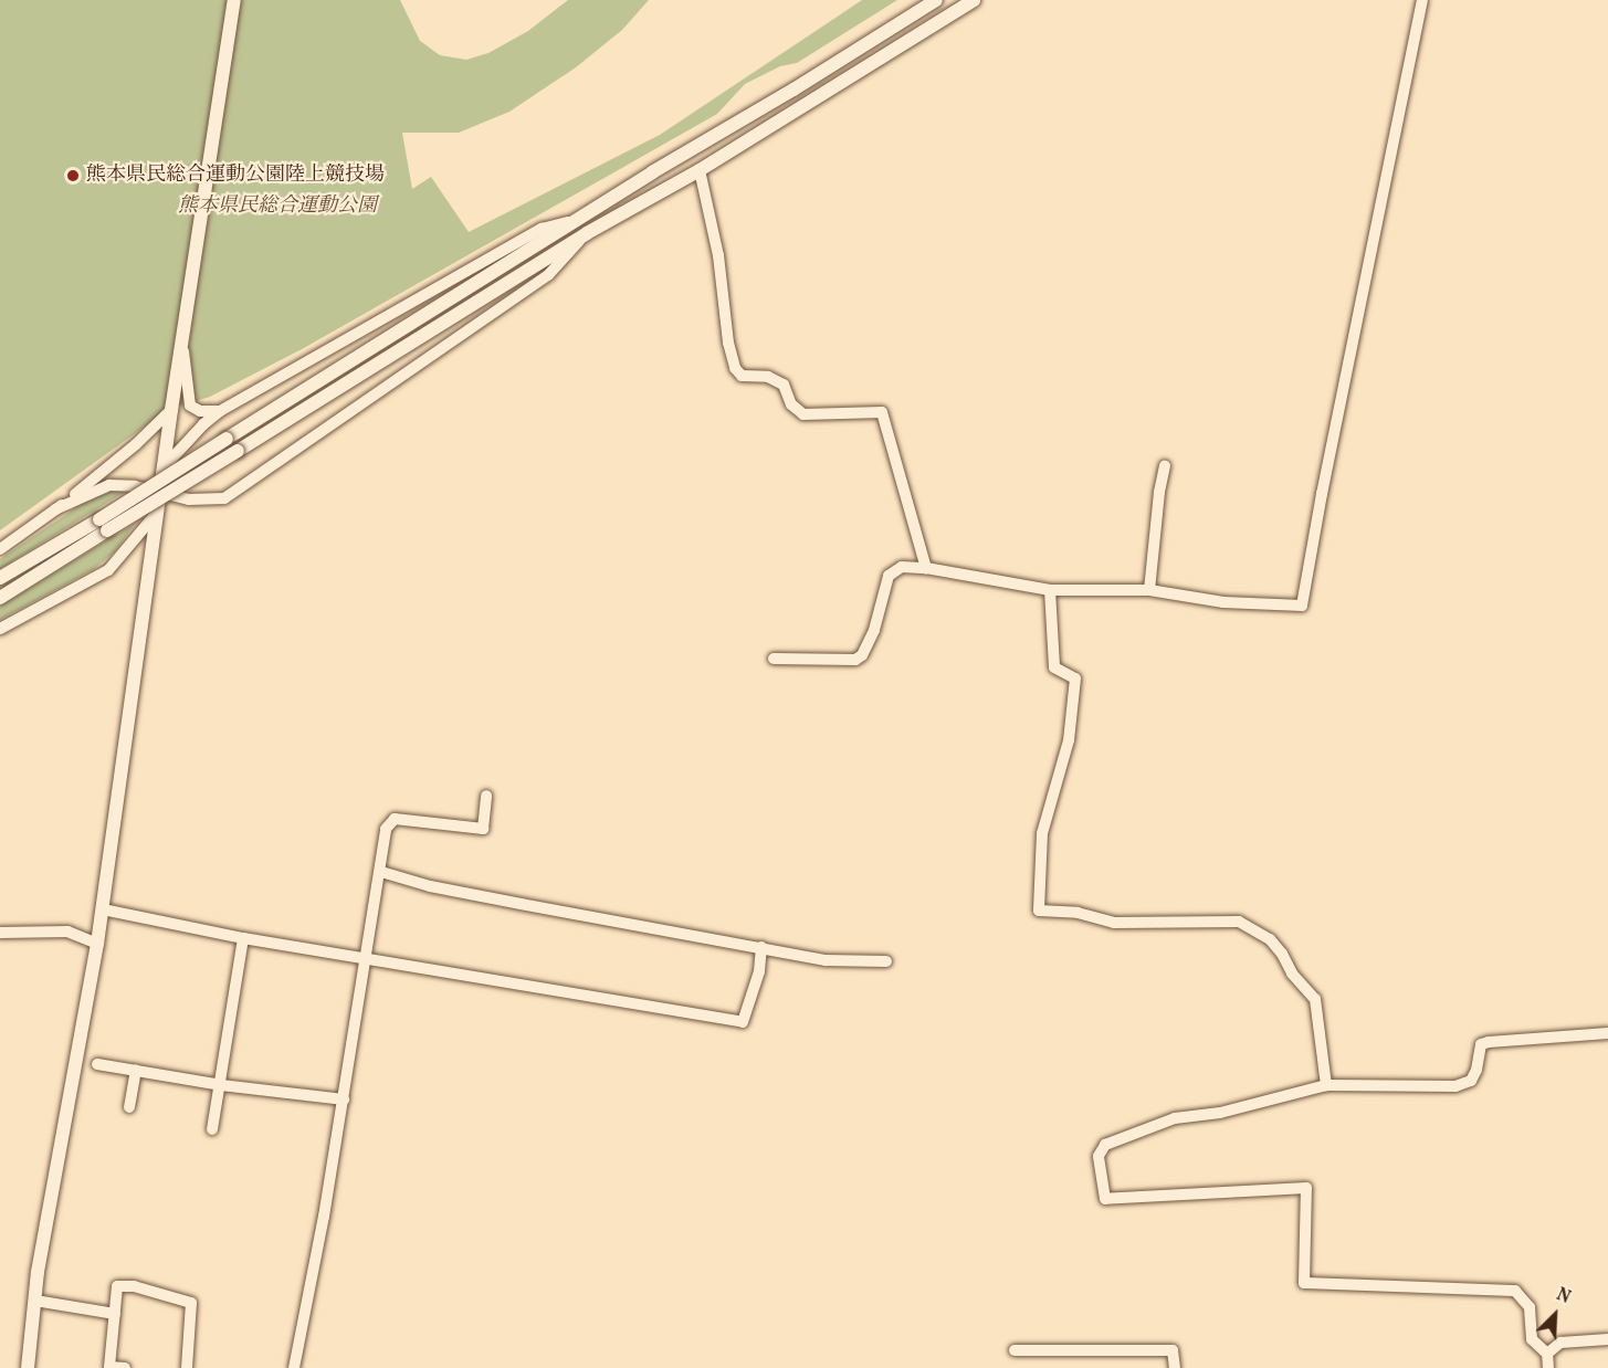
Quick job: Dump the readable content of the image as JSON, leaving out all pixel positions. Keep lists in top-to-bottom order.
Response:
{
  "parks": ["熊本県民総合運動公園"],
  "places": ["熊本県民総合運動公園陸上競技場"],
  "north": "top right"
}
